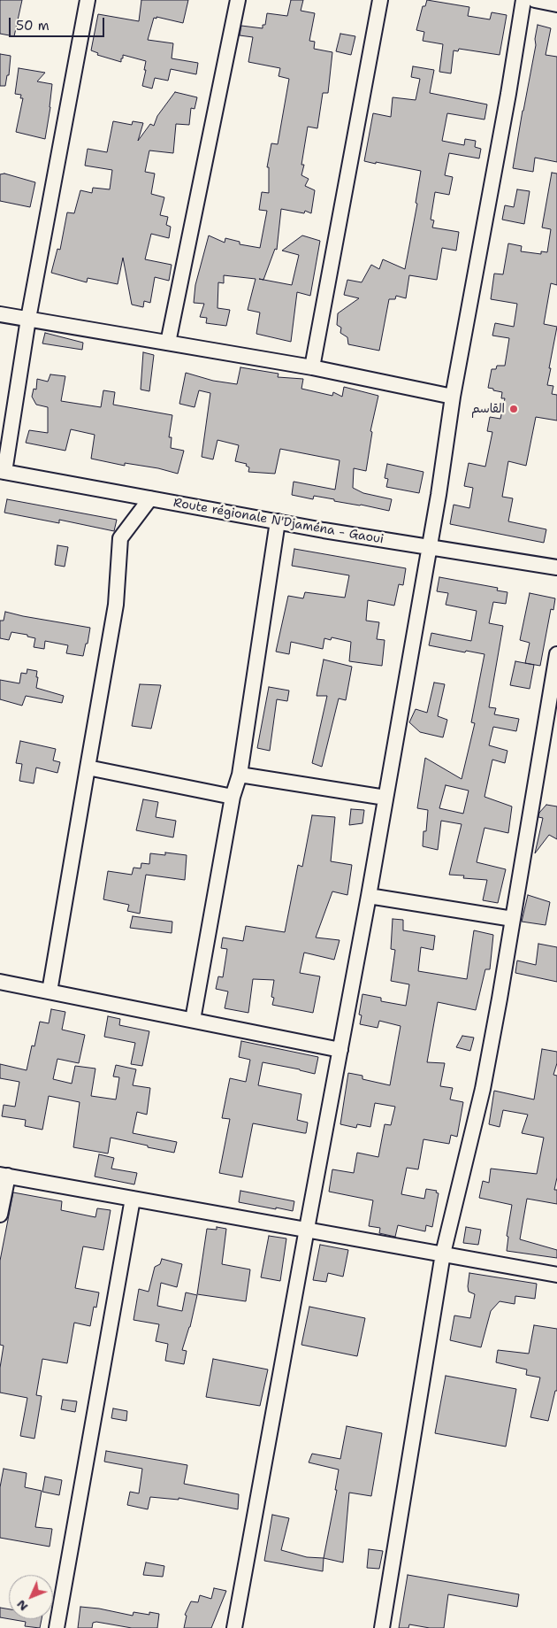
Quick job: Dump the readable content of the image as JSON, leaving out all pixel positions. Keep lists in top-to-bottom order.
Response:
{
  "streets": {
    "street": ["Route régionale N'Djaména - Gaoui"]
  },
  "places": ["القاسم"],
  "scale_bar": "50 m",
  "north": "bottom left"
}
